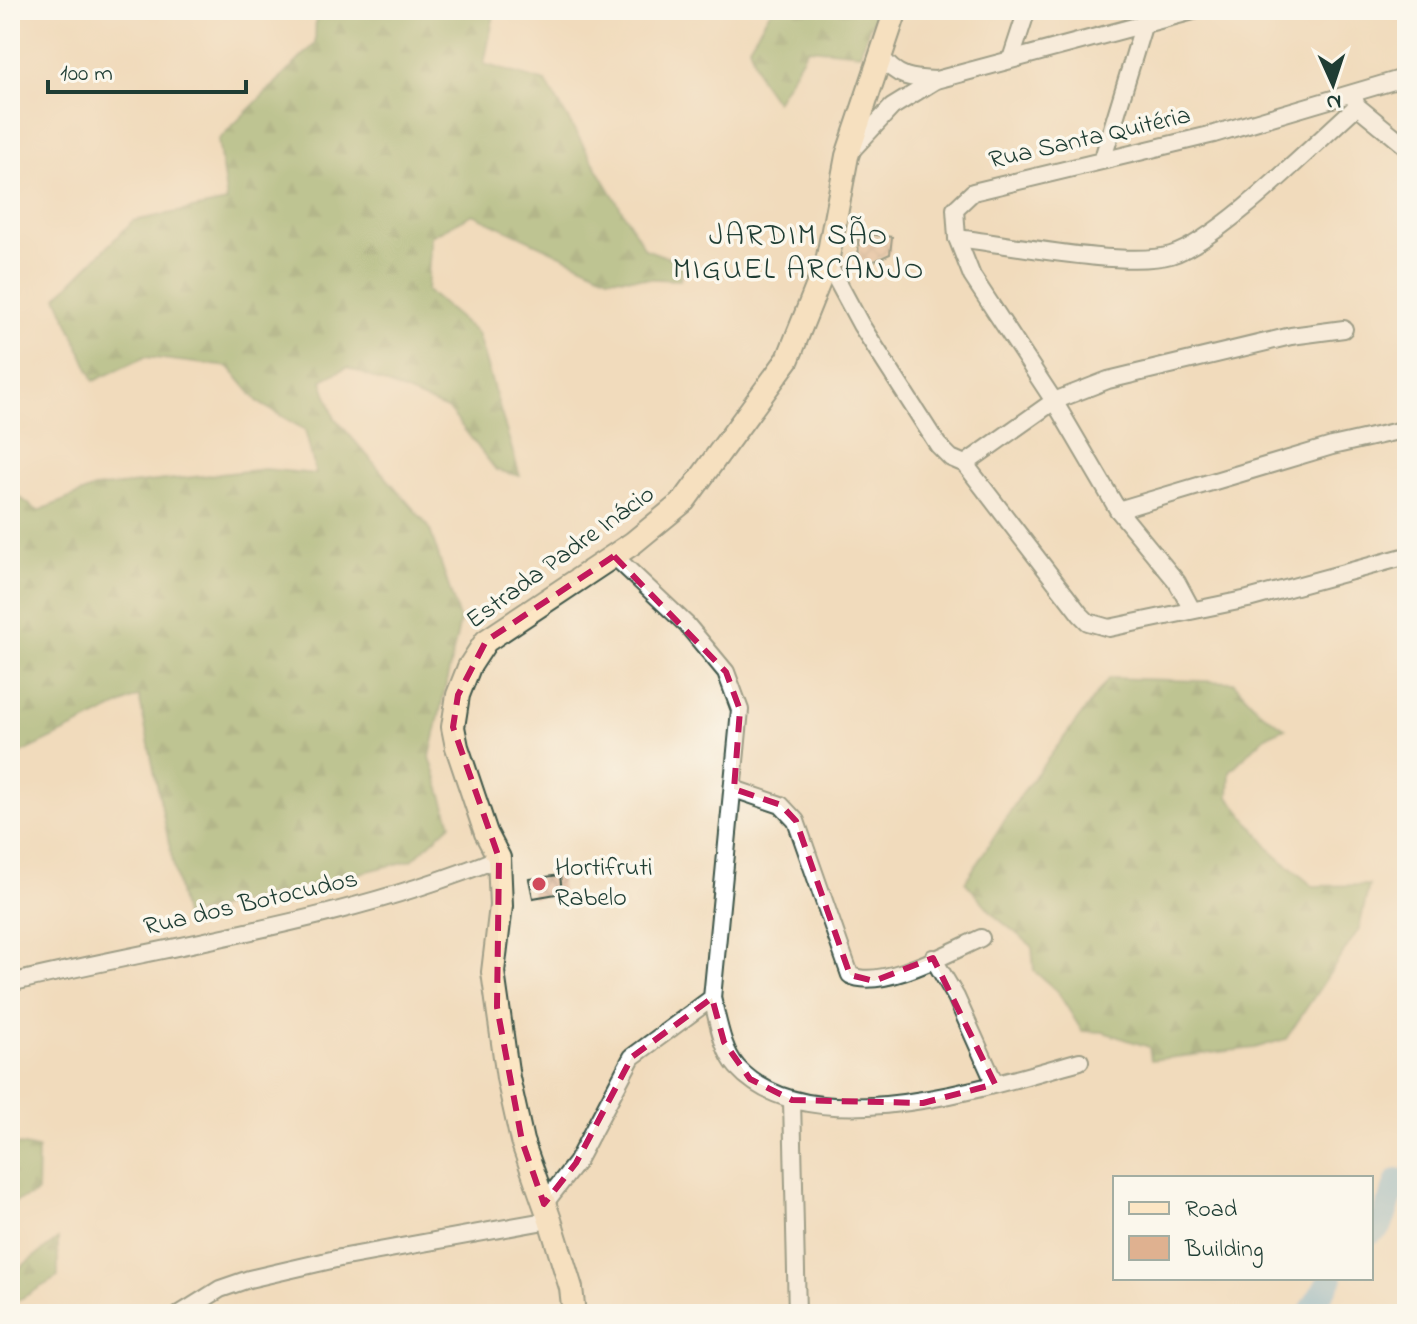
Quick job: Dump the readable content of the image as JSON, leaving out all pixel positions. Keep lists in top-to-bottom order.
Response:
{
  "streets": {
    "street": ["Rua Santa Quitéria", "Estrada Padre Inácio", "Rua dos Botocudos"]
  },
  "crossings": [
    ["Estrada Padre Inácio", "Rua dos Botocudos"]
  ],
  "districts": ["JARDIM SÃO MIGUEL ARCANJO"],
  "places": ["Hortifruti Rabelo"],
  "legend": ["Road", "Building"],
  "scale_bar": "100 m",
  "north": "bottom"
}
